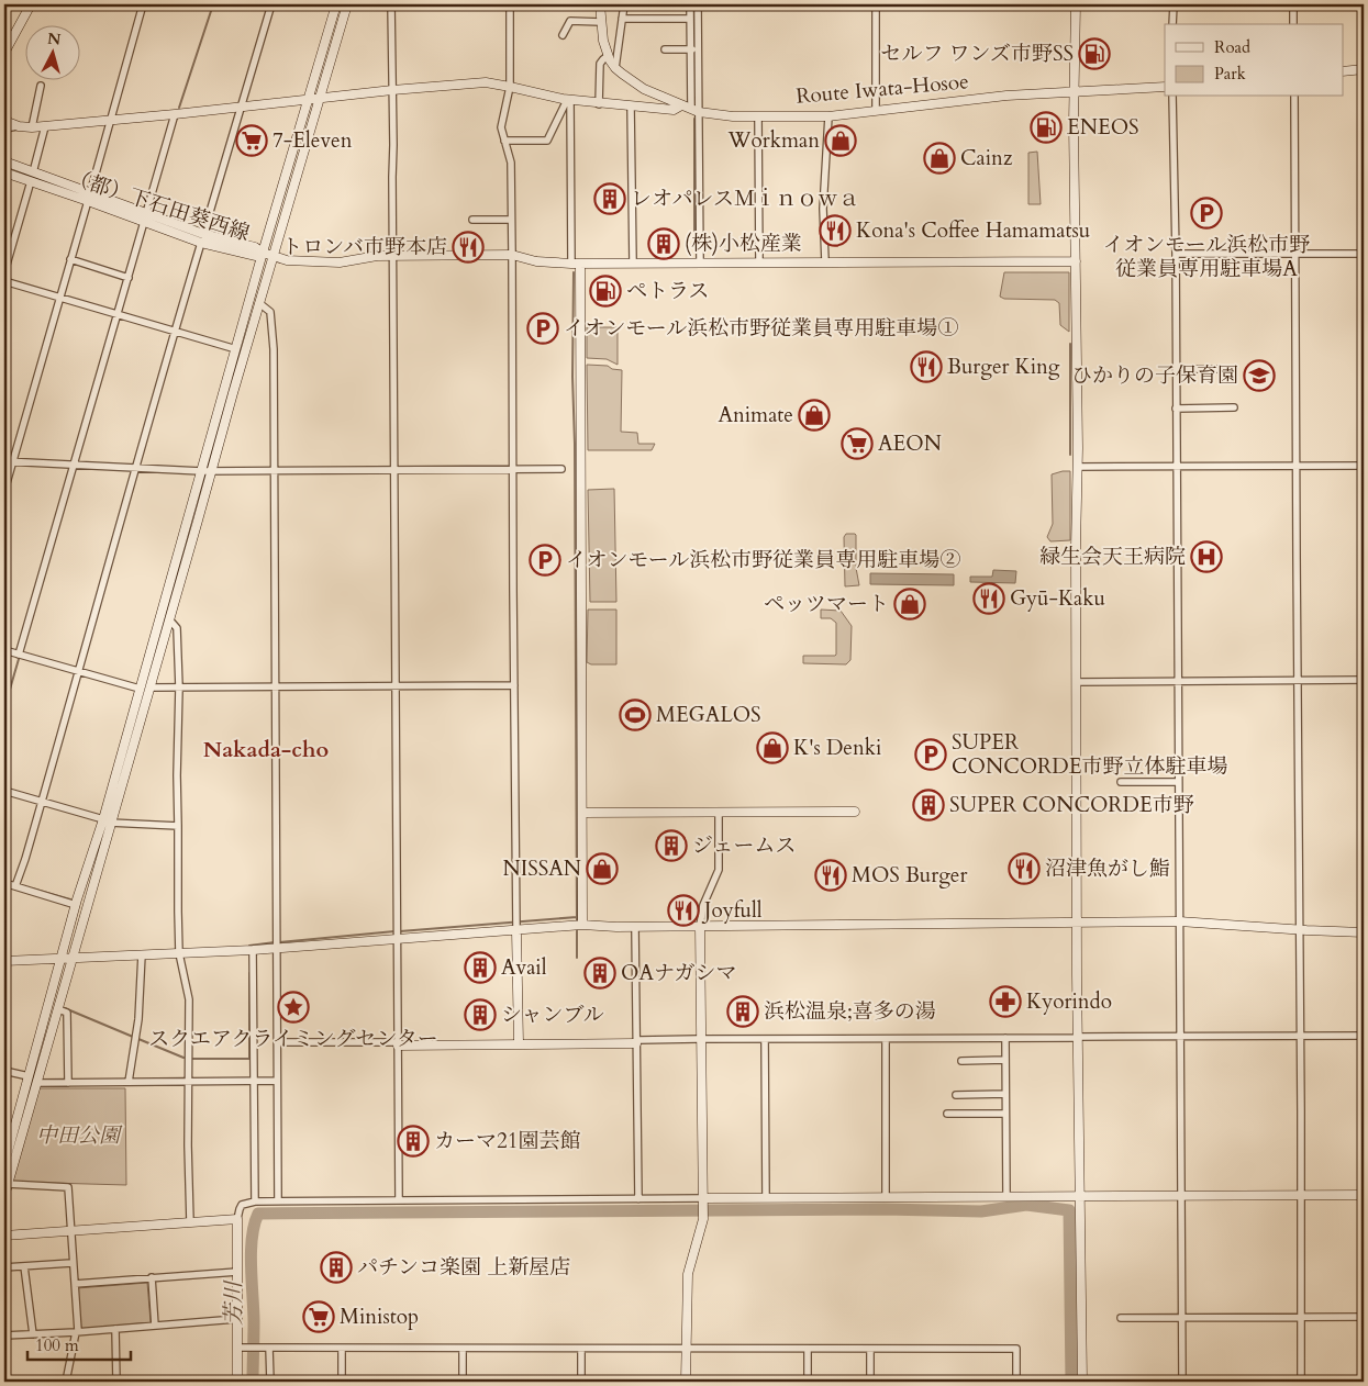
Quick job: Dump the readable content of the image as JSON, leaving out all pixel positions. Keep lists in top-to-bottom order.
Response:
{
  "streets": {
    "street": ["Route Iwata-Hosoe", "（都）下石田葵西線"]
  },
  "districts": ["Nakada-cho"],
  "water": ["芳川"],
  "parks": ["中田公園"],
  "places": {
    "fuel station": ["セルフ ワンズ市野SS", "ENEOS", "ペトラス"],
    "supermarket": ["7-Eleven", "AEON", "Ministop"],
    "shop": [
      "Workman",
      "Cainz",
      "Animate",
      "ペッツマート",
      "K's Denki",
      "NISSAN"
    ],
    "building": [
      "レオパレスＭｉｎｏｗａ",
      "(株)小松産業",
      "SUPER CONCORDE市野",
      "ジェームス",
      "Avail",
      "OAナガシマ",
      "浜松温泉;喜多の湯",
      "シャンブル",
      "カーマ21園芸館",
      "パチンコ楽園 上新屋店"
    ],
    "parking": [
      "イオンモール浜松市野 従業員専用駐車場A",
      "イオンモール浜松市野従業員専用駐車場①",
      "イオンモール浜松市野従業員専用駐車場②",
      "SUPER CONCORDE市野立体駐車場"
    ],
    "restaurant": [
      "Kona's Coffee Hamamatsu",
      "トロンバ市野本店",
      "Burger King",
      "Gyū-Kaku",
      "沼津魚がし鮨",
      "MOS Burger",
      "Joyfull"
    ],
    "school or university": ["ひかりの子保育園"],
    "hospital": ["緑生会天王病院"],
    "sports": ["MEGALOS"],
    "pharmacy": ["Kyorindo"],
    "place": ["スクエアクライミングセンター"]
  },
  "legend": ["Road", "Park"],
  "scale_bar": "100 m",
  "north": "top"
}
